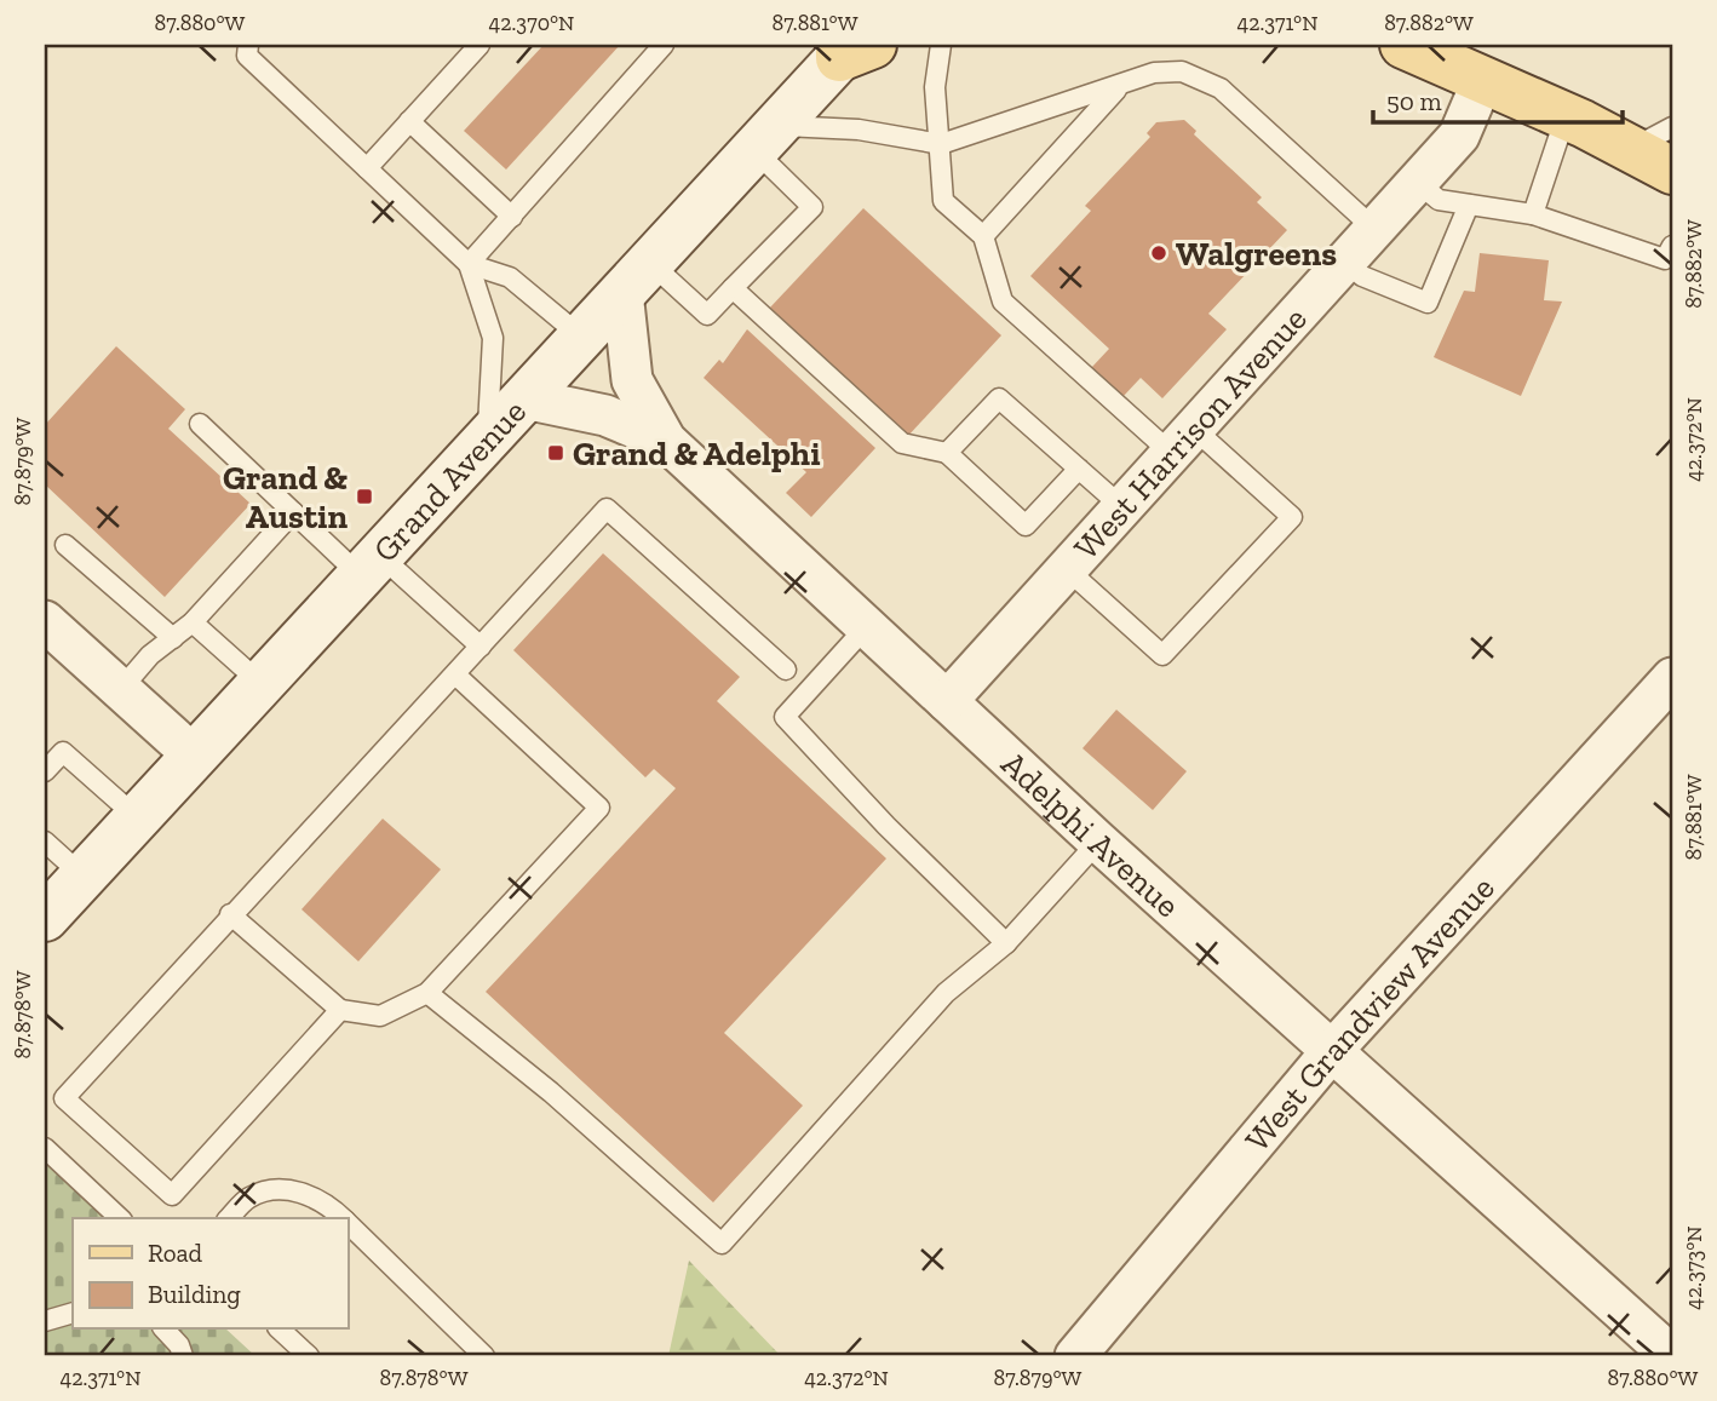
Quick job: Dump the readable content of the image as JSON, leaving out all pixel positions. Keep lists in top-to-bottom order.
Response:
{
  "streets": {
    "main road": ["Grand Avenue"],
    "street": ["West Harrison Avenue", "Adelphi Avenue", "West Grandview Avenue"]
  },
  "crossings": [
    ["West Harrison Avenue", "Adelphi Avenue"],
    ["Grand Avenue", "Adelphi Avenue"],
    ["Adelphi Avenue", "West Grandview Avenue"]
  ],
  "places": {
    "other": ["Walgreens"],
    "transit": ["Grand & Adelphi", "Grand & Austin"]
  },
  "legend": ["Road", "Building"],
  "scale_bar": "50 m",
  "coordinates": [
    "87.880°W",
    "42.370°N",
    "87.881°W",
    "42.371°N",
    "87.882°W",
    "42.372°N",
    "87.879°W",
    "87.878°W",
    "42.373°N"
  ]
}
